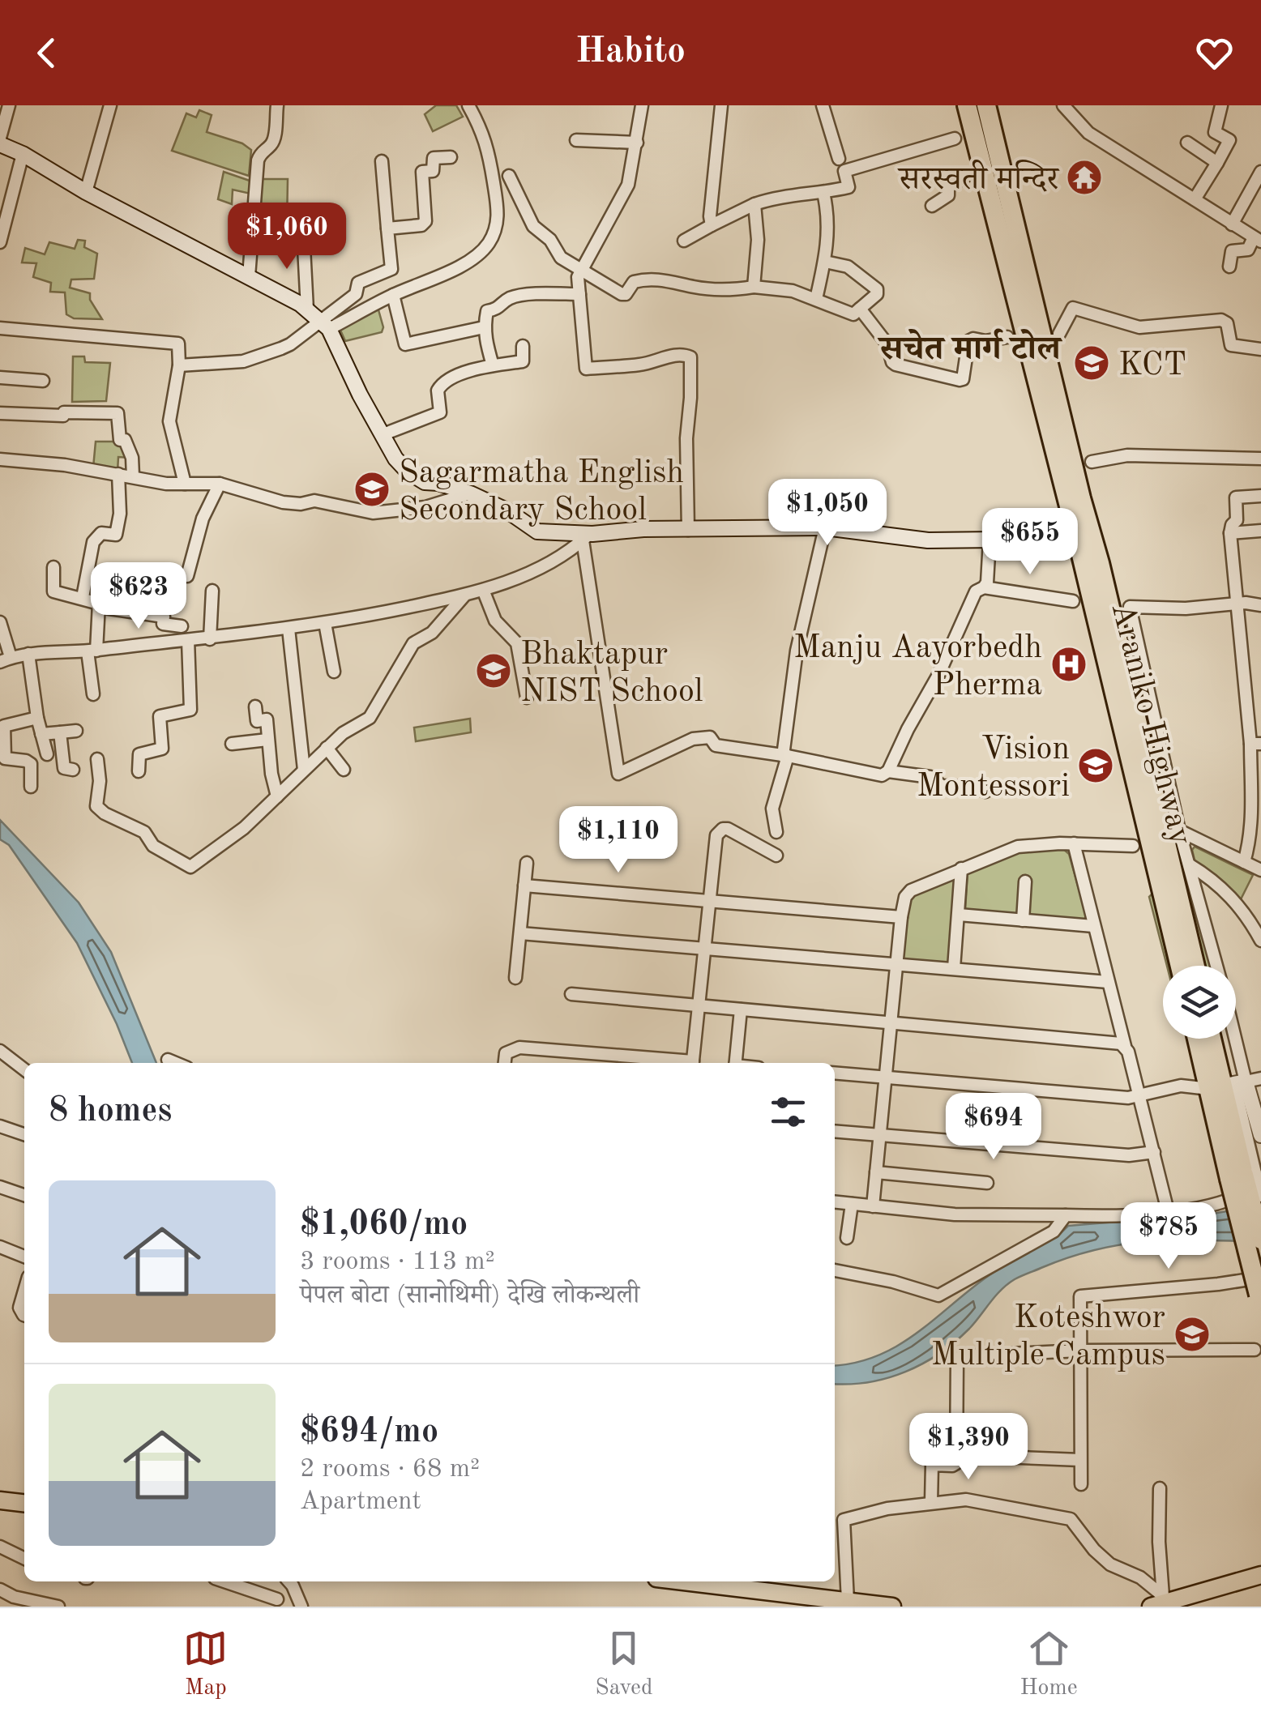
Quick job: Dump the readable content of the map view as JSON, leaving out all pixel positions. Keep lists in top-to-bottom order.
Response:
{
  "streets": {
    "highway": ["Araniko Highway"]
  },
  "districts": ["सचेत मार्ग टोल"],
  "places": {
    "temple": ["सरस्वती मन्दिर"],
    "school or university": [
      "KCT",
      "Sagarmatha English Secondary School",
      "Bhaktapur NIST School",
      "Vision Montessori",
      "Koteshwor Multiple Campus"
    ],
    "hospital": ["Manju Aayorbedh Pherma"]
  },
  "page": {
    "header": "Habito",
    "price": [
      "$1,060",
      "$1,050",
      "$655",
      "$623",
      "$1,110",
      "$694",
      "$785",
      "$1,390"
    ],
    "heading": "8 homes",
    "list": [
      {
        "name": "$1,060/mo",
        "note": "3 rooms · 113 m² · पेपल बोटा (सानोथिमी) देखि लोकन्थली"
      },
      {
        "name": "$694/mo",
        "note": "2 rooms · 68 m² · Apartment"
      }
    ],
    "tabs": ["Map", "Saved", "Home"]
  }
}
